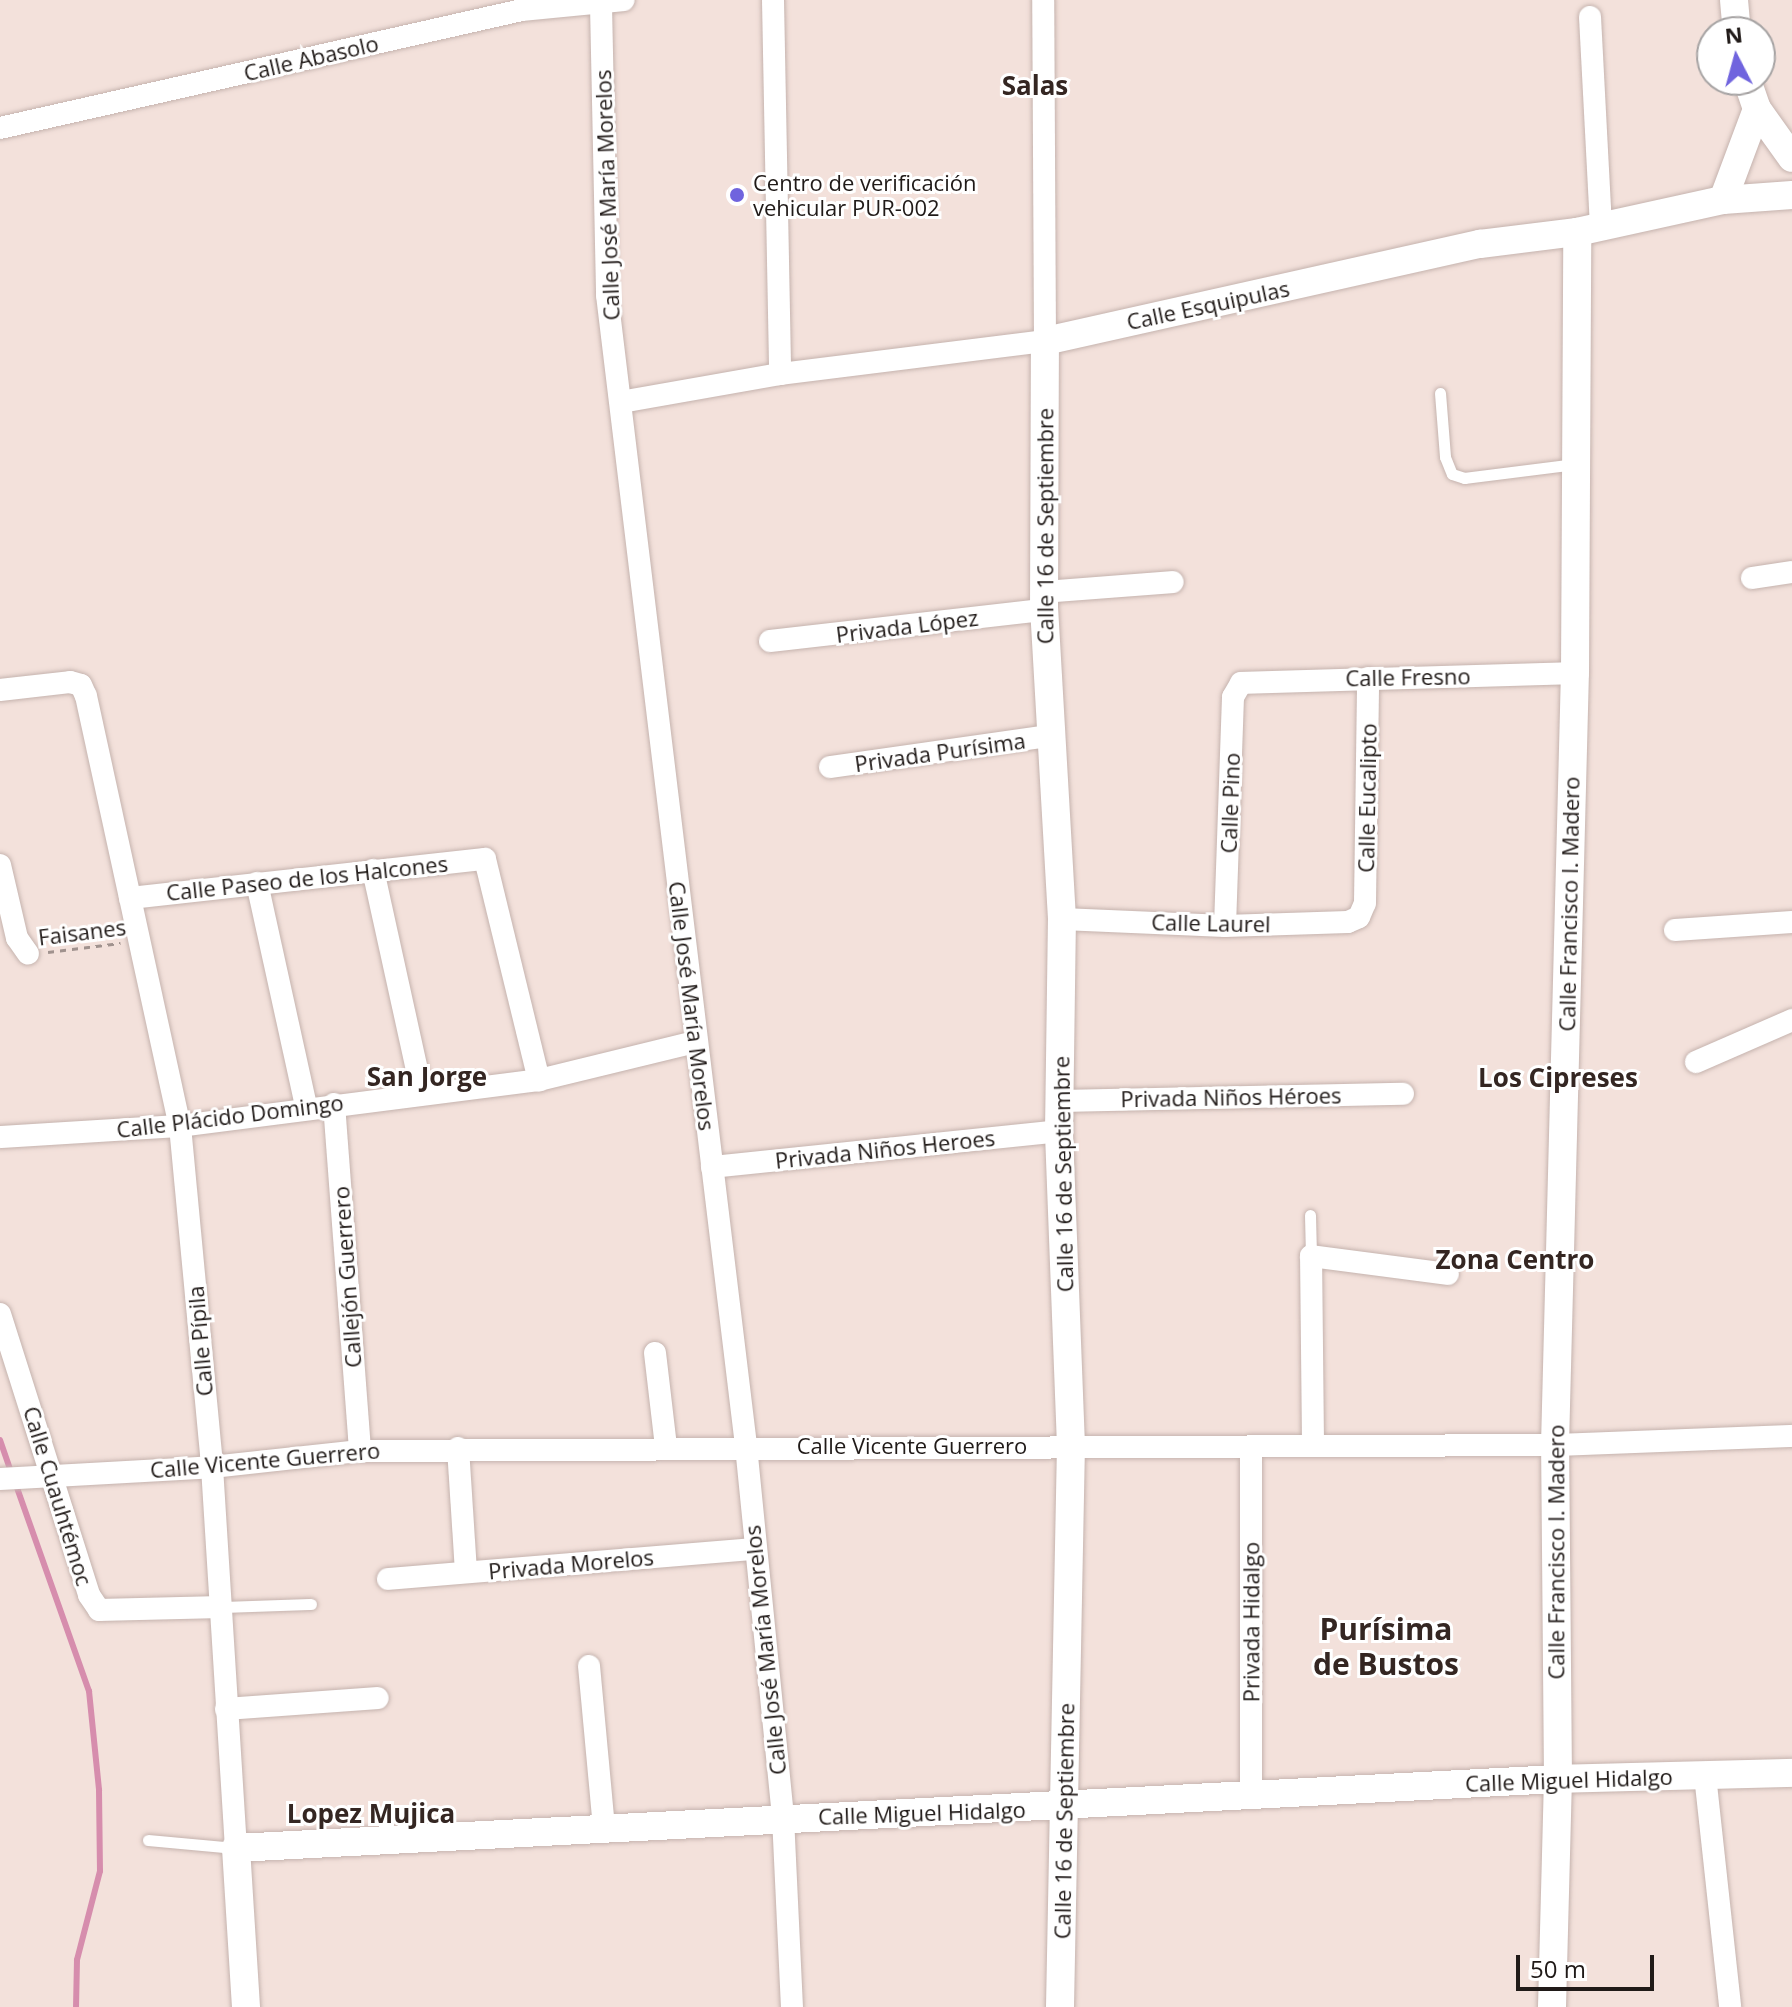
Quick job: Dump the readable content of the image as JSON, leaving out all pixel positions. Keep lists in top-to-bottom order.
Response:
{
  "streets": {
    "street": [
      "Calle Abasolo",
      "Calle José María Morelos",
      "Calle Esquipulas",
      "Calle 16 de Septiembre",
      "Privada López",
      "Calle Fresno",
      "Privada Purísima",
      "Calle Eucalipto",
      "Calle Pino",
      "Calle Paseo de los Halcones",
      "Calle Francisco I. Madero",
      "Calle Laurel",
      "Privada Niños Héroes",
      "Calle Plácido Domingo",
      "Privada Niños Heroes",
      "Callejón Guerrero",
      "Calle Pípila",
      "Calle Vicente Guerrero",
      "Calle Cuauhtémoc",
      "Privada Morelos",
      "Privada Hidalgo",
      "Calle Miguel Hidalgo"
    ],
    "path": ["Faisanes"]
  },
  "crossings": [
    ["Calle Abasolo", "Calle José María Morelos"],
    ["Calle José María Morelos", "Calle Esquipulas"],
    ["Calle José María Morelos", "Calle Plácido Domingo"],
    ["Calle José María Morelos", "Privada Niños Heroes"],
    ["Calle José María Morelos", "Calle Vicente Guerrero"],
    ["Calle José María Morelos", "Privada Morelos"],
    ["Calle José María Morelos", "Calle Miguel Hidalgo"],
    ["Calle Esquipulas", "Calle 16 de Septiembre"],
    ["Calle Esquipulas", "Calle Francisco I. Madero"],
    ["Calle 16 de Septiembre", "Privada López"],
    ["Calle 16 de Septiembre", "Privada Purísima"],
    ["Calle 16 de Septiembre", "Calle Laurel"],
    ["Calle 16 de Septiembre", "Privada Niños Héroes"],
    ["Calle 16 de Septiembre", "Privada Niños Heroes"],
    ["Calle 16 de Septiembre", "Calle Vicente Guerrero"],
    ["Calle 16 de Septiembre", "Calle Miguel Hidalgo"],
    ["Calle Fresno", "Calle Eucalipto"],
    ["Calle Fresno", "Calle Pino"],
    ["Calle Fresno", "Calle Francisco I. Madero"],
    ["Calle Eucalipto", "Calle Laurel"],
    ["Calle Pino", "Calle Laurel"],
    ["Calle Paseo de los Halcones", "Calle Plácido Domingo"],
    ["Calle Paseo de los Halcones", "Calle Pípila"],
    ["Calle Francisco I. Madero", "Calle Vicente Guerrero"],
    ["Calle Francisco I. Madero", "Calle Miguel Hidalgo"],
    ["Faisanes", "Calle Pípila"],
    ["Calle Plácido Domingo", "Callejón Guerrero"],
    ["Calle Plácido Domingo", "Calle Pípila"],
    ["Callejón Guerrero", "Calle Vicente Guerrero"],
    ["Calle Pípila", "Calle Vicente Guerrero"],
    ["Calle Pípila", "Calle Cuauhtémoc"],
    ["Calle Pípila", "Calle Miguel Hidalgo"],
    ["Calle Vicente Guerrero", "Calle Cuauhtémoc"],
    ["Calle Vicente Guerrero", "Privada Hidalgo"],
    ["Privada Hidalgo", "Calle Miguel Hidalgo"]
  ],
  "districts": [
    "Salas",
    "San Jorge",
    "Los Cipreses",
    "Zona Centro",
    "Purísima de Bustos",
    "Lopez Mujica"
  ],
  "places": ["Centro de verificación vehicular PUR-002"],
  "scale_bar": "50 m",
  "north": "top"
}
